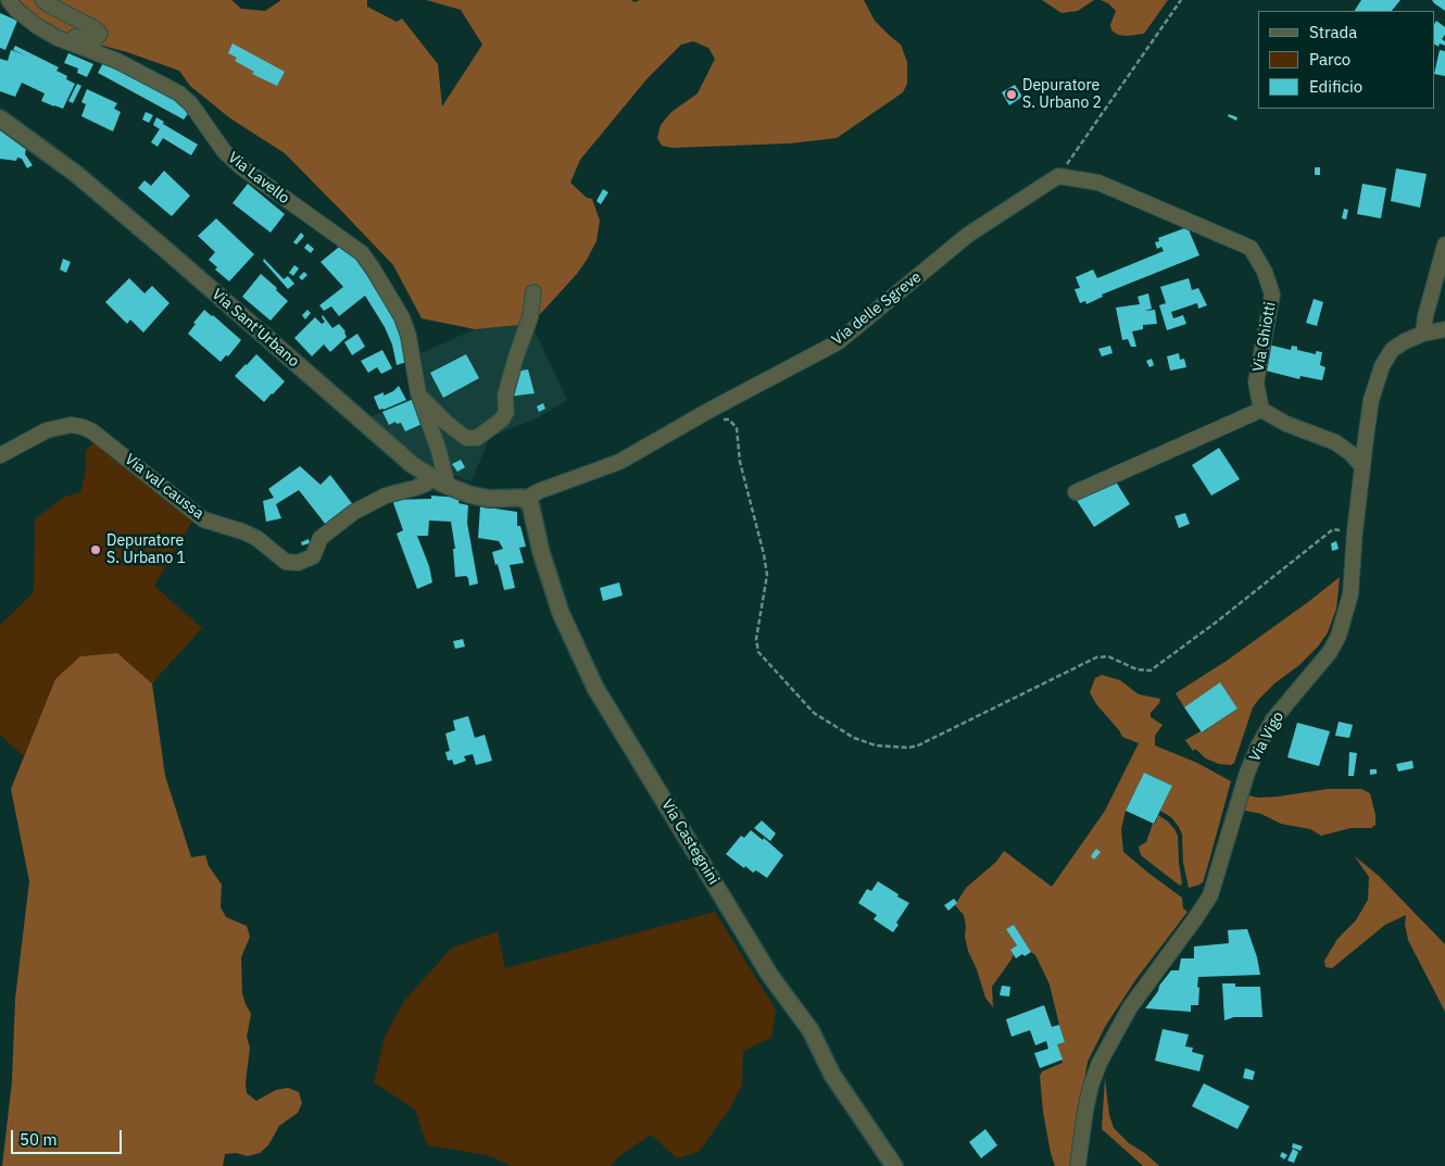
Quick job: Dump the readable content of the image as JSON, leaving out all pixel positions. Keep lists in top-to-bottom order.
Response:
{
  "streets": {
    "street": [
      "Via Lavello",
      "Via delle Sgreve",
      "Via Sant'Urbano",
      "Via Ghiotti",
      "Via val caussa",
      "Via Vigo",
      "Via Castegnini"
    ]
  },
  "crossings": [
    ["Via Lavello", "Via Sant'Urbano"],
    ["Via delle Sgreve", "Via Sant'Urbano"],
    ["Via delle Sgreve", "Via Ghiotti"],
    ["Via delle Sgreve", "Via Castegnini"],
    ["Via Sant'Urbano", "Via val caussa"],
    ["Via Sant'Urbano", "Via Castegnini"]
  ],
  "places": ["Depuratore S. Urbano 2", "Depuratore S. Urbano 1"],
  "legend": ["Strada", "Parco", "Edificio"],
  "scale_bar": "50 m"
}
